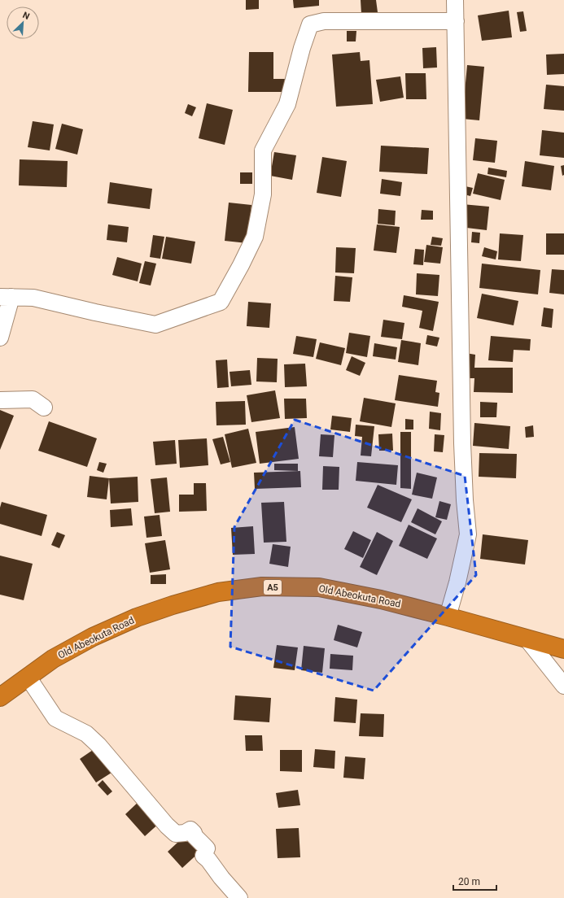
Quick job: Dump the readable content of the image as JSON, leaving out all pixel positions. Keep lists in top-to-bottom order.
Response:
{
  "streets": {
    "highway": ["A5", "Old Abeokuta Road"]
  },
  "scale_bar": "20 m",
  "north": "top right"
}
